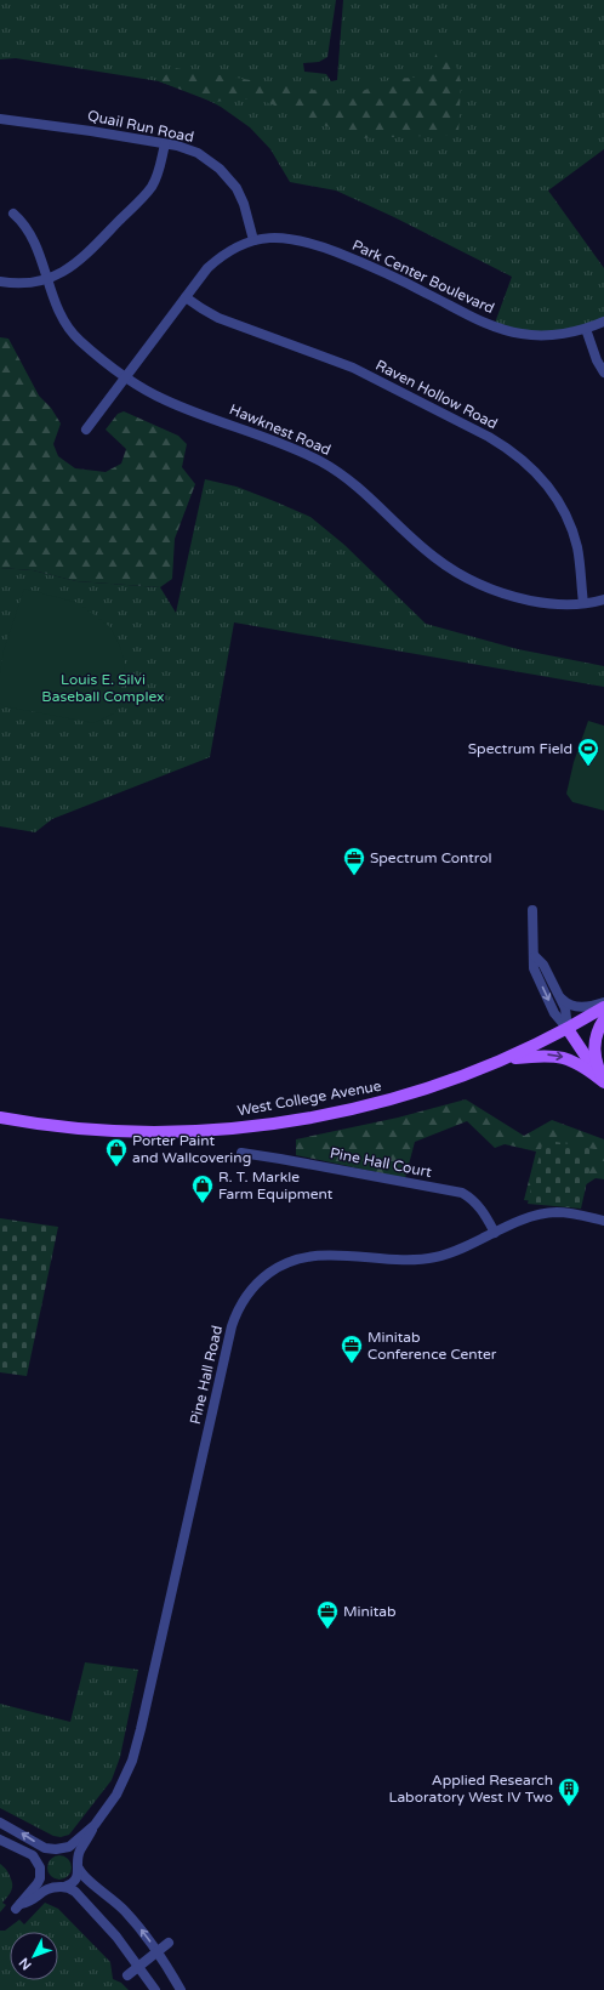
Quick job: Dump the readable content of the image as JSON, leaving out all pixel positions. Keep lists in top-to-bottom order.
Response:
{
  "streets": {
    "main road": ["West College Avenue"],
    "street": [
      "Quail Run Road",
      "Park Center Boulevard",
      "Raven Hollow Road",
      "Hawknest Road",
      "Pine Hall Court",
      "Pine Hall Road"
    ]
  },
  "crossings": [
    ["Quail Run Road", "Park Center Boulevard"],
    ["Park Center Boulevard", "Raven Hollow Road"],
    ["Park Center Boulevard", "Hawknest Road"],
    ["Raven Hollow Road", "Hawknest Road"],
    ["Pine Hall Court", "Pine Hall Road"]
  ],
  "parks": ["Louis E. Silvi Baseball Complex"],
  "places": {
    "sports": ["Spectrum Field"],
    "office": ["Spectrum Control", "Minitab Conference Center", "Minitab"],
    "shop": ["Porter Paint and Wallcovering", "R. T. Markle Farm Equipment"],
    "building": ["Applied Research Laboratory West IV Two"]
  },
  "north": "bottom left"
}
